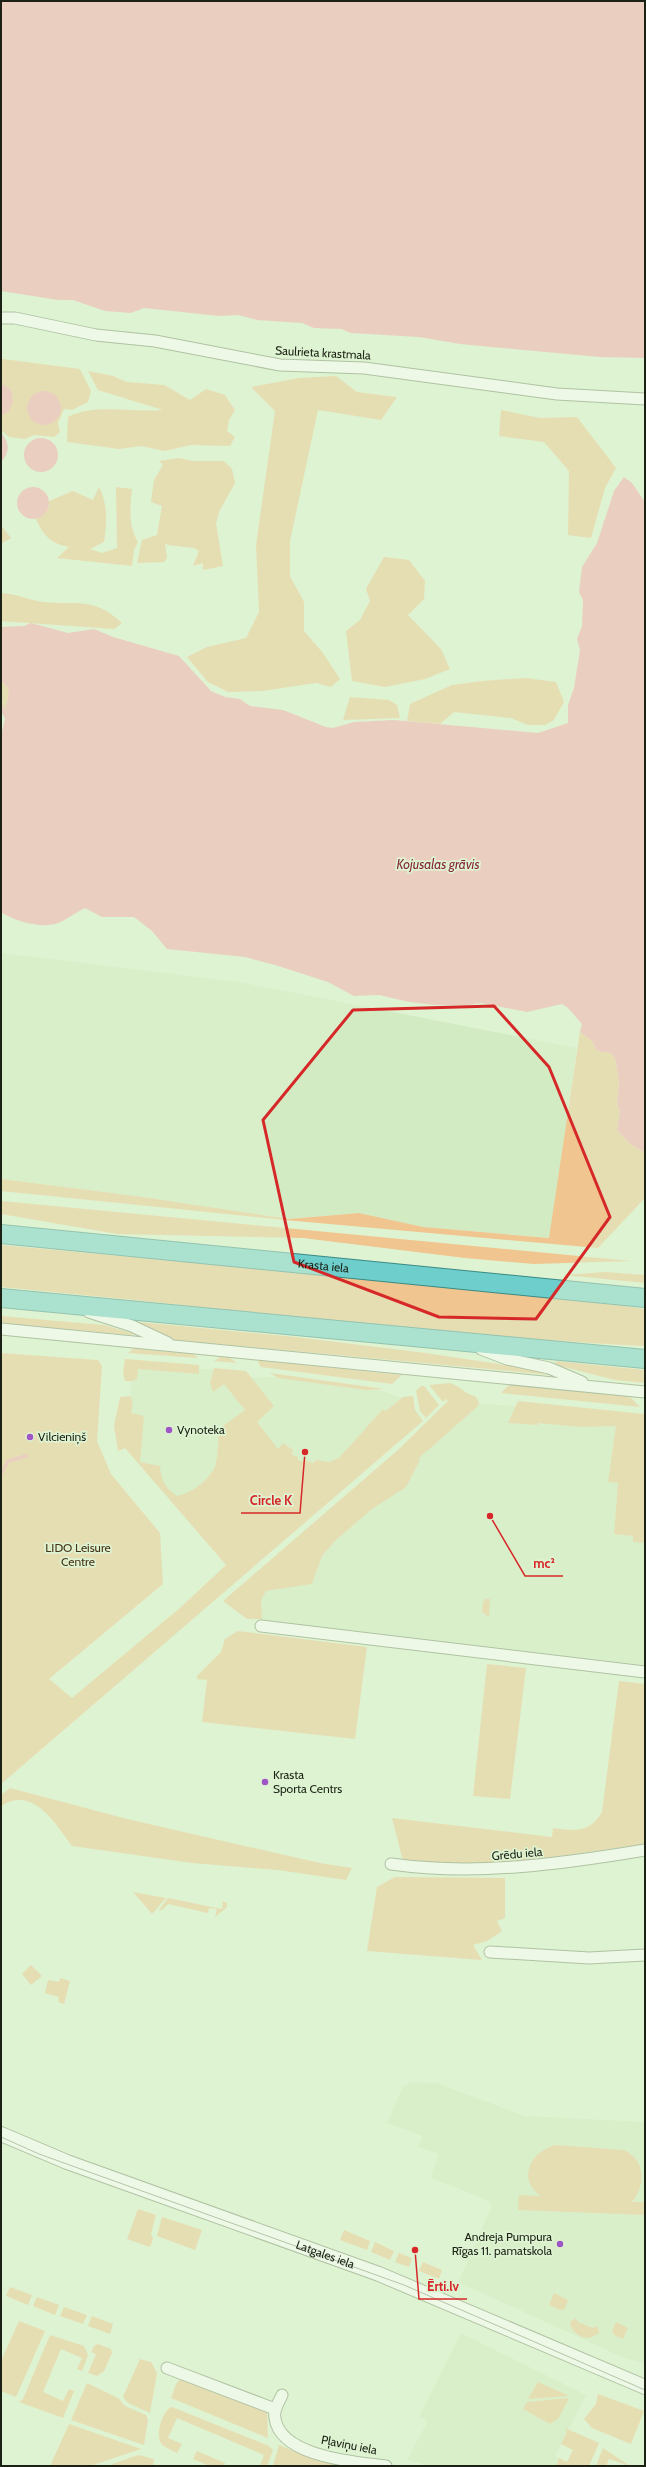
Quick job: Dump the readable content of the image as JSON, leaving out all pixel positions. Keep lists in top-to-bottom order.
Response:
{
  "streets": {
    "highway": ["Krasta iela"],
    "street": [
      "Saulrieta krastmala",
      "Grēdu iela",
      "Latgales iela",
      "Pļaviņu iela"
    ]
  },
  "water": ["Kojusalas grāvis"],
  "parks": ["LIDO Leisure Centre"],
  "places": [
    "Vynoteka",
    "Vilcieniņš",
    "Circle K",
    "mc²",
    "Krasta Sporta Centrs",
    "Andreja Pumpura Rīgas 11. pamatskola",
    "Ērti.lv"
  ]
}
